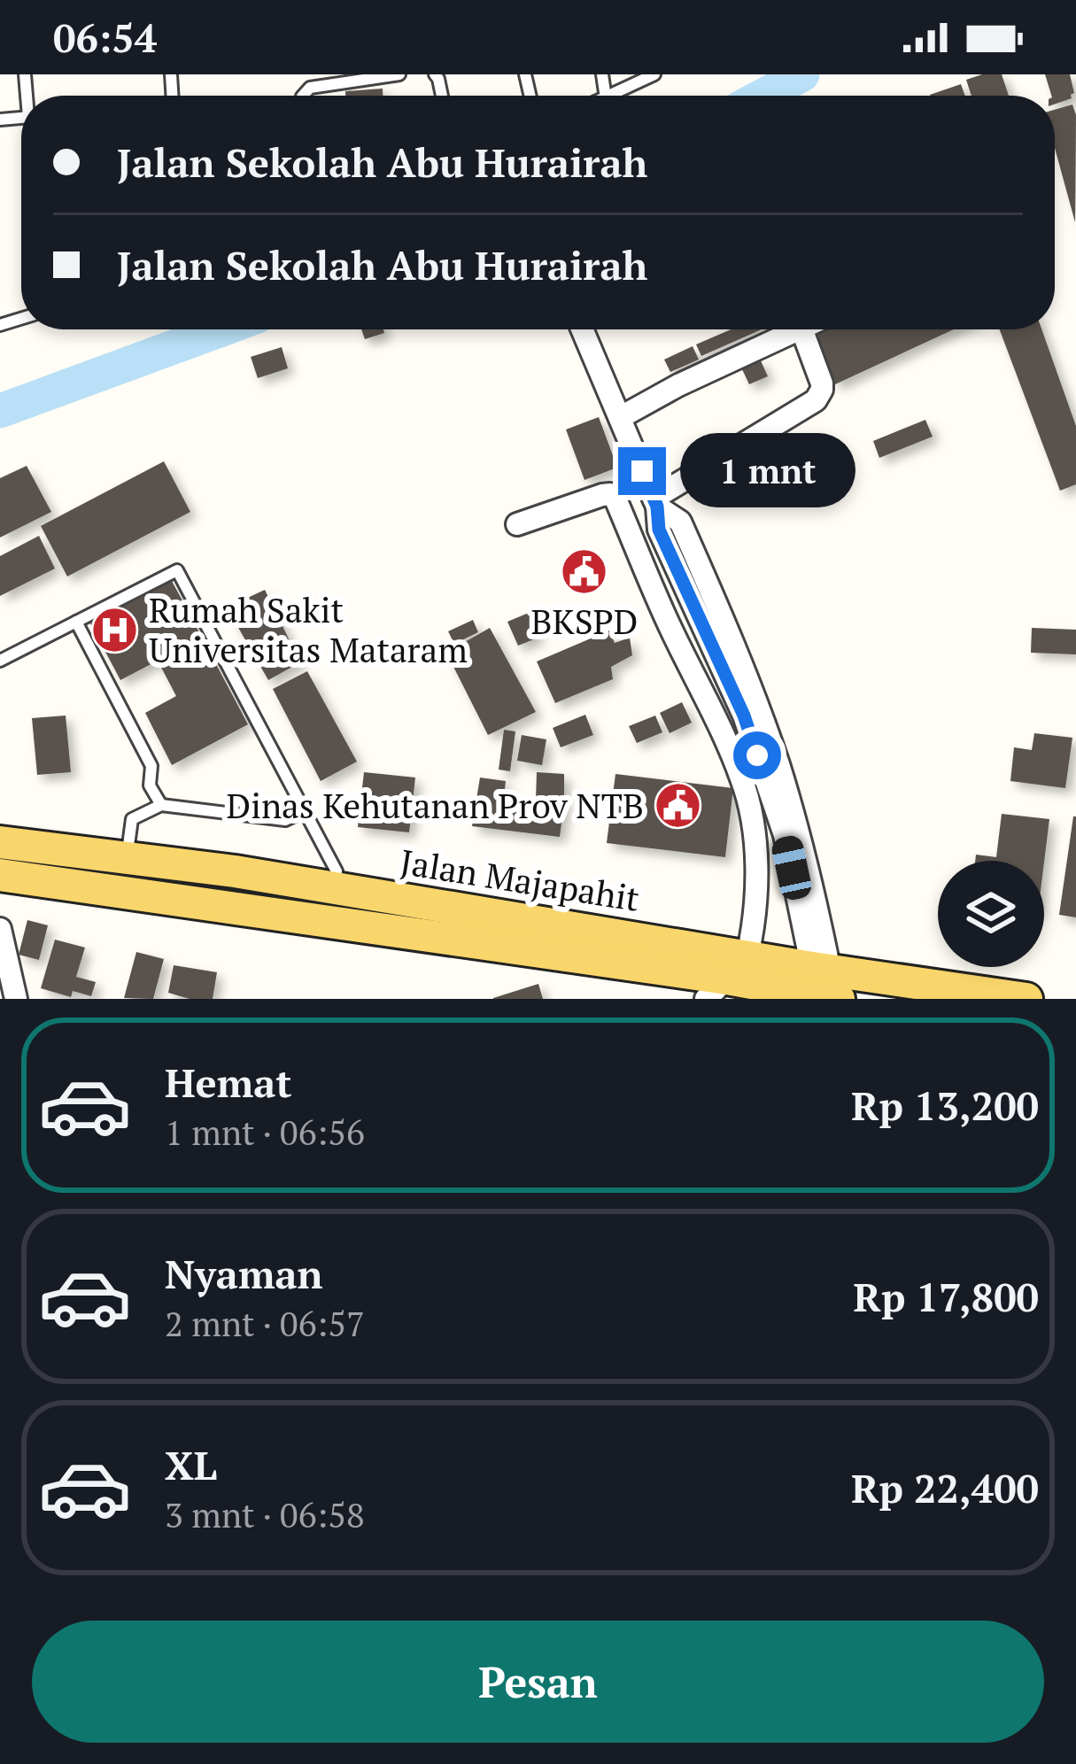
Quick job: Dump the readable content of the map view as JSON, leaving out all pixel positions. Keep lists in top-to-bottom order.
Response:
{
  "streets": {
    "main road": ["Jalan Majapahit"]
  },
  "places": {
    "public building": ["BKSPD", "Dinas Kehutanan Prov NTB"],
    "hospital": ["Rumah Sakit Universitas Mataram"]
  },
  "page": {
    "status": "06:54",
    "banner": ["Jalan Sekolah Abu Hurairah", "Jalan Sekolah Abu Hurairah"],
    "bubble": "1 mnt",
    "list": [
      {
        "name": "Hemat",
        "note": "1 mnt · 06:56",
        "value": "Rp 13,200"
      },
      {
        "name": "Nyaman",
        "note": "2 mnt · 06:57",
        "value": "Rp 17,800"
      },
      {
        "name": "XL",
        "note": "3 mnt · 06:58",
        "value": "Rp 22,400"
      }
    ],
    "buttons": "Pesan"
  }
}
